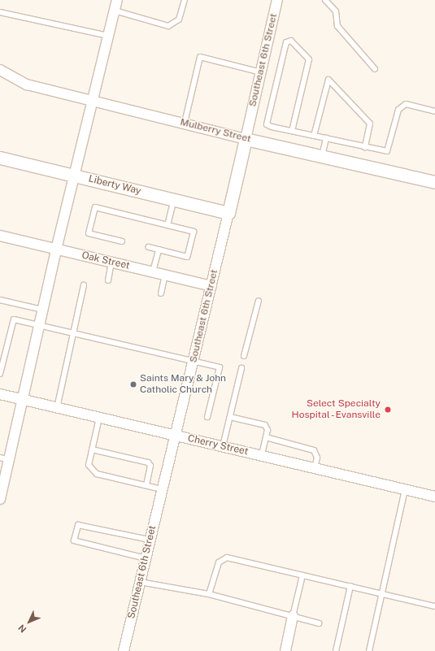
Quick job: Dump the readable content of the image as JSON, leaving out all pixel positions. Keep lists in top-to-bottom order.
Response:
{
  "streets": {
    "street": [
      "Southeast 6th Street",
      "Mulberry Street",
      "Liberty Way",
      "Oak Street",
      "Cherry Street"
    ]
  },
  "crossings": [
    ["Southeast 6th Street", "Mulberry Street"],
    ["Southeast 6th Street", "Liberty Way"],
    ["Southeast 6th Street", "Oak Street"],
    ["Southeast 6th Street", "Cherry Street"]
  ],
  "places": ["Saints Mary & John Catholic Church", "Select Specialty Hospital - Evansville"],
  "north": "bottom left"
}
